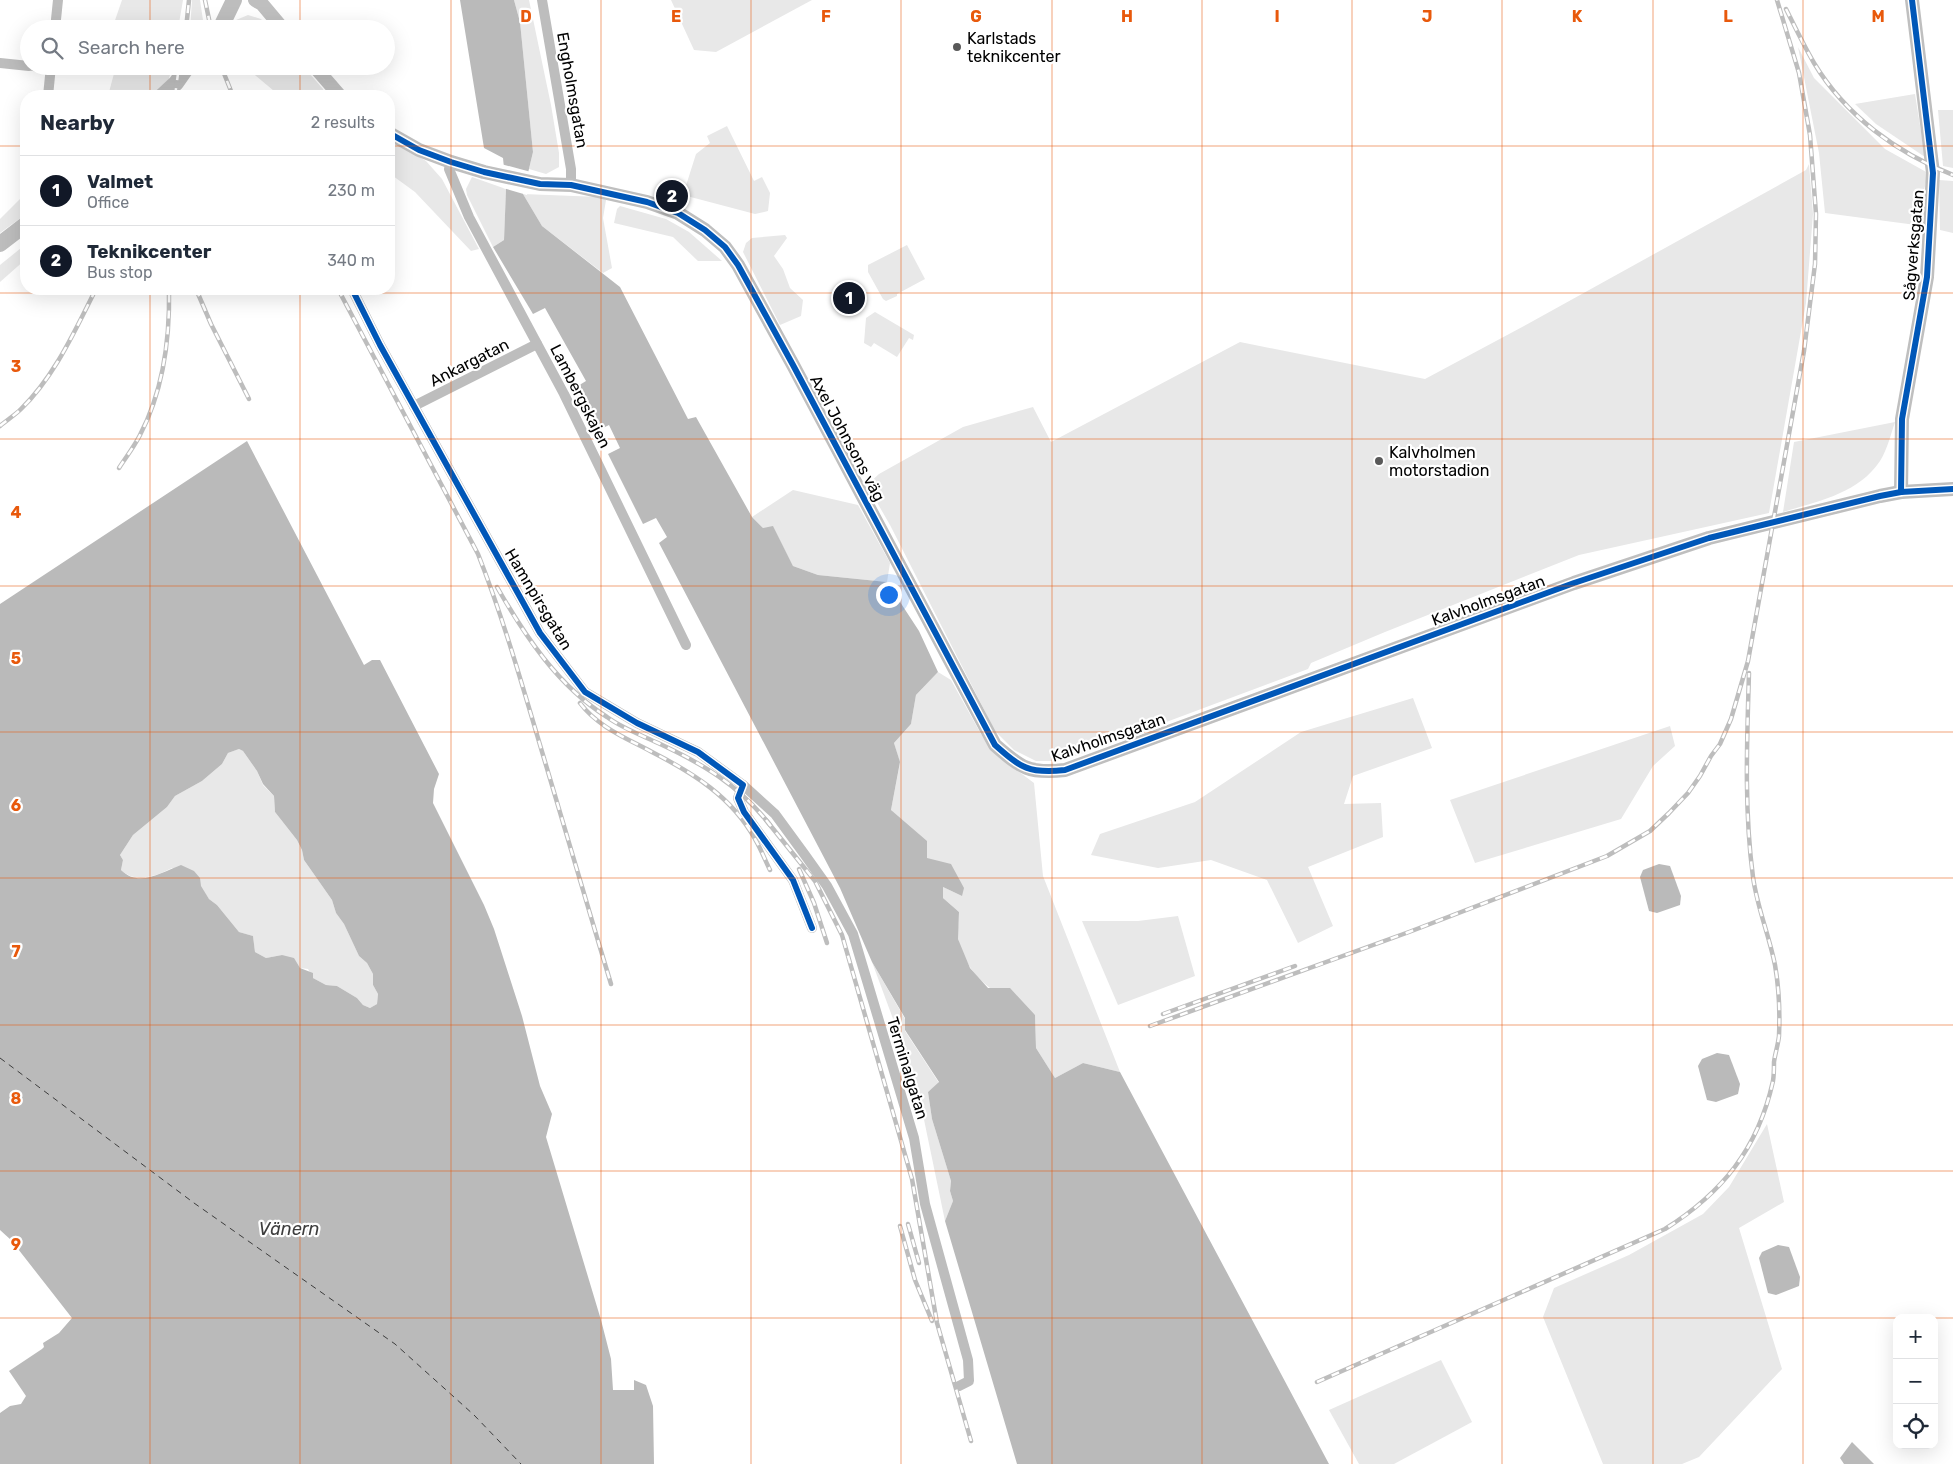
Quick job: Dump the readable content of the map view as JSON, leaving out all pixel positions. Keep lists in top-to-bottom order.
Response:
{
  "streets": {
    "street": [
      "Engholmsgatan",
      "Sågverksgatan",
      "Ankargatan",
      "Lambergskajen",
      "Axel Johnsons väg",
      "Hamnpirsgatan",
      "Kalvholmsgatan",
      "Terminalgatan"
    ]
  },
  "crossings": [
    ["Engholmsgatan", "Axel Johnsons väg"],
    ["Sågverksgatan", "Kalvholmsgatan"],
    ["Ankargatan", "Lambergskajen"],
    ["Ankargatan", "Hamnpirsgatan"],
    ["Lambergskajen", "Axel Johnsons väg"],
    ["Axel Johnsons väg", "Kalvholmsgatan"],
    ["Hamnpirsgatan", "Terminalgatan"]
  ],
  "water": ["Vänern"],
  "places": ["Karlstads teknikcenter", "Kalvholmen motorstadion"],
  "page": {
    "search": "Search here",
    "heading": ["Nearby", "2 results"],
    "list": [
      {
        "mark": "1",
        "name": "Valmet",
        "note": "Office",
        "value": "230 m"
      },
      {
        "mark": "2",
        "name": "Teknikcenter",
        "note": "Bus stop",
        "value": "340 m"
      }
    ],
    "pins": ["2", "1"],
    "map_buttons": ["+", "−"]
  },
  "grid": {
    "columns": [
      "D",
      "E",
      "F",
      "G",
      "H",
      "I",
      "J",
      "K",
      "L",
      "M"
    ],
    "rows": [
      "3",
      "4",
      "5",
      "6",
      "7",
      "8",
      "9"
    ]
  }
}
